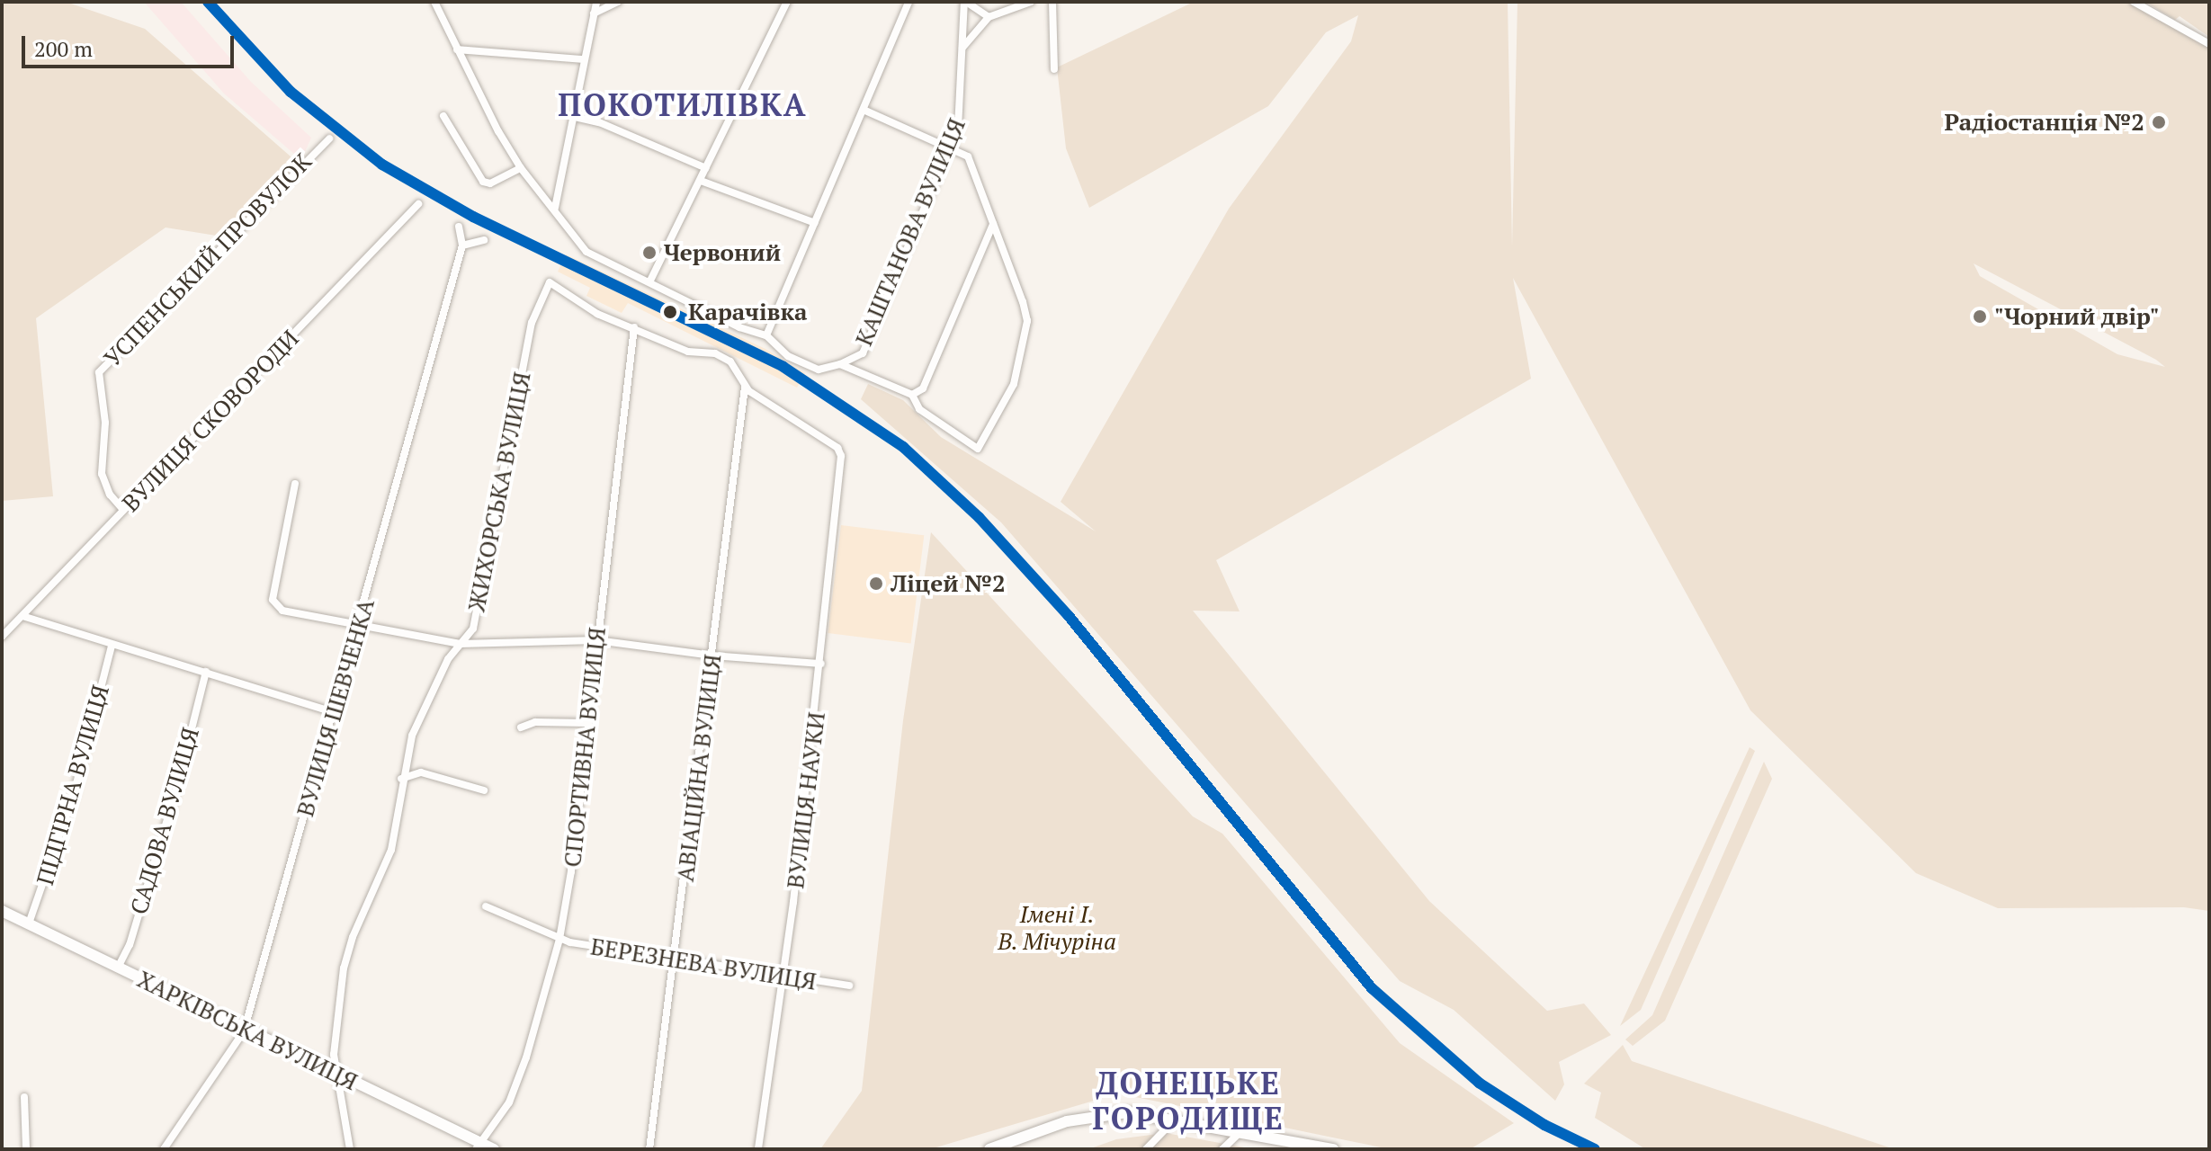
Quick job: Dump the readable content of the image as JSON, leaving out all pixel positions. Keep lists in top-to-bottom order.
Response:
{
  "streets": {
    "main road": ["ХАРКІВСЬКА ВУЛИЦЯ"],
    "street": [
      "КАШТАНОВА ВУЛИЦЯ",
      "УСПЕНСЬКИЙ ПРОВУЛОК",
      "ВУЛИЦЯ СКОВОРОДИ",
      "ЖИХОРСЬКА ВУЛИЦЯ",
      "ВУЛИЦЯ ШЕВЧЕНКА",
      "СПОРТИВНА ВУЛИЦЯ",
      "АВІАЦІЙНА ВУЛИЦЯ",
      "ПІДГІРНА ВУЛИЦЯ",
      "ВУЛИЦЯ НАУКИ",
      "САДОВА ВУЛИЦЯ",
      "БЕРЕЗНЕВА ВУЛИЦЯ"
    ]
  },
  "crossings": [
    ["УСПЕНСЬКИЙ ПРОВУЛОК", "ВУЛИЦЯ СКОВОРОДИ"],
    ["ЖИХОРСЬКА ВУЛИЦЯ", "СПОРТИВНА ВУЛИЦЯ"],
    ["ЖИХОРСЬКА ВУЛИЦЯ", "ХАРКІВСЬКА ВУЛИЦЯ"],
    ["ВУЛИЦЯ ШЕВЧЕНКА", "ХАРКІВСЬКА ВУЛИЦЯ"],
    ["СПОРТИВНА ВУЛИЦЯ", "БЕРЕЗНЕВА ВУЛИЦЯ"],
    ["СПОРТИВНА ВУЛИЦЯ", "ХАРКІВСЬКА ВУЛИЦЯ"],
    ["АВІАЦІЙНА ВУЛИЦЯ", "ВУЛИЦЯ НАУКИ"],
    ["АВІАЦІЙНА ВУЛИЦЯ", "БЕРЕЗНЕВА ВУЛИЦЯ"],
    ["ПІДГІРНА ВУЛИЦЯ", "ХАРКІВСЬКА ВУЛИЦЯ"],
    ["ВУЛИЦЯ НАУКИ", "БЕРЕЗНЕВА ВУЛИЦЯ"],
    ["САДОВА ВУЛИЦЯ", "ХАРКІВСЬКА ВУЛИЦЯ"]
  ],
  "districts": ["ПОКОТИЛІВКА", "ДОНЕЦЬКЕ ГОРОДИЩЕ"],
  "parks": ["Імені І. В. Мічуріна"],
  "places": [
    "Радiостанцiя №2",
    "Червоний",
    "Карачівка",
    "\"Чорний двір\"",
    "Ліцей №2"
  ],
  "scale_bar": "200 m"
}
